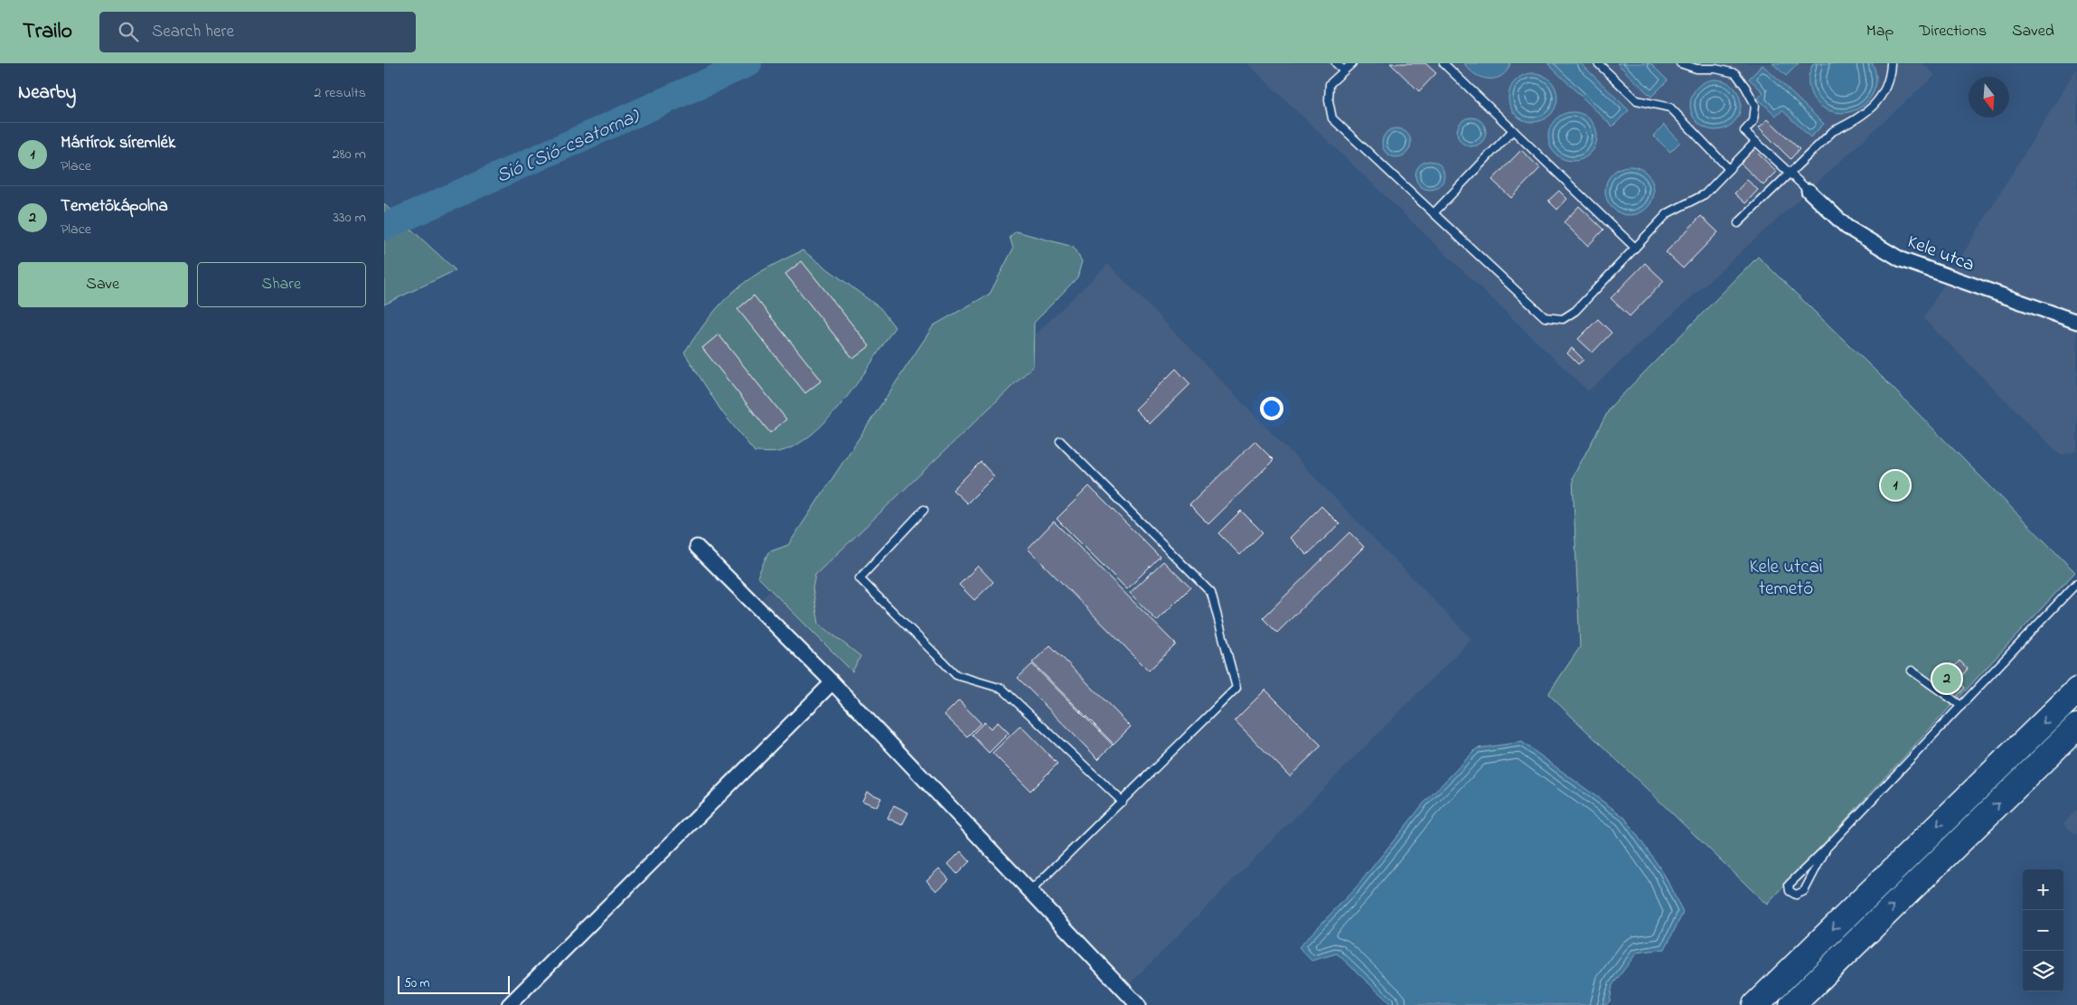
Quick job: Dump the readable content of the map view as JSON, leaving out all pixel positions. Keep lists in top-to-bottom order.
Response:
{
  "streets": {
    "street": ["Kele utca"]
  },
  "water": ["Sió (Sió-csatorna)"],
  "parks": ["Kele utcai temető"],
  "scale_bar": "50 m",
  "north": "bottom",
  "page": {
    "header": "Trailo",
    "search": "Search here",
    "nav": ["Map", "Directions", "Saved"],
    "heading": ["Nearby", "2 results"],
    "list": [
      {
        "mark": "1",
        "name": "Mártírok síremlék",
        "note": "Place",
        "value": "280 m"
      },
      {
        "mark": "2",
        "name": "Temetőkápolna",
        "note": "Place",
        "value": "330 m"
      }
    ],
    "buttons": ["Save", "Share"],
    "pins": ["1", "2"],
    "map_buttons": ["+", "−"],
    "scale": "50 m"
  }
}
